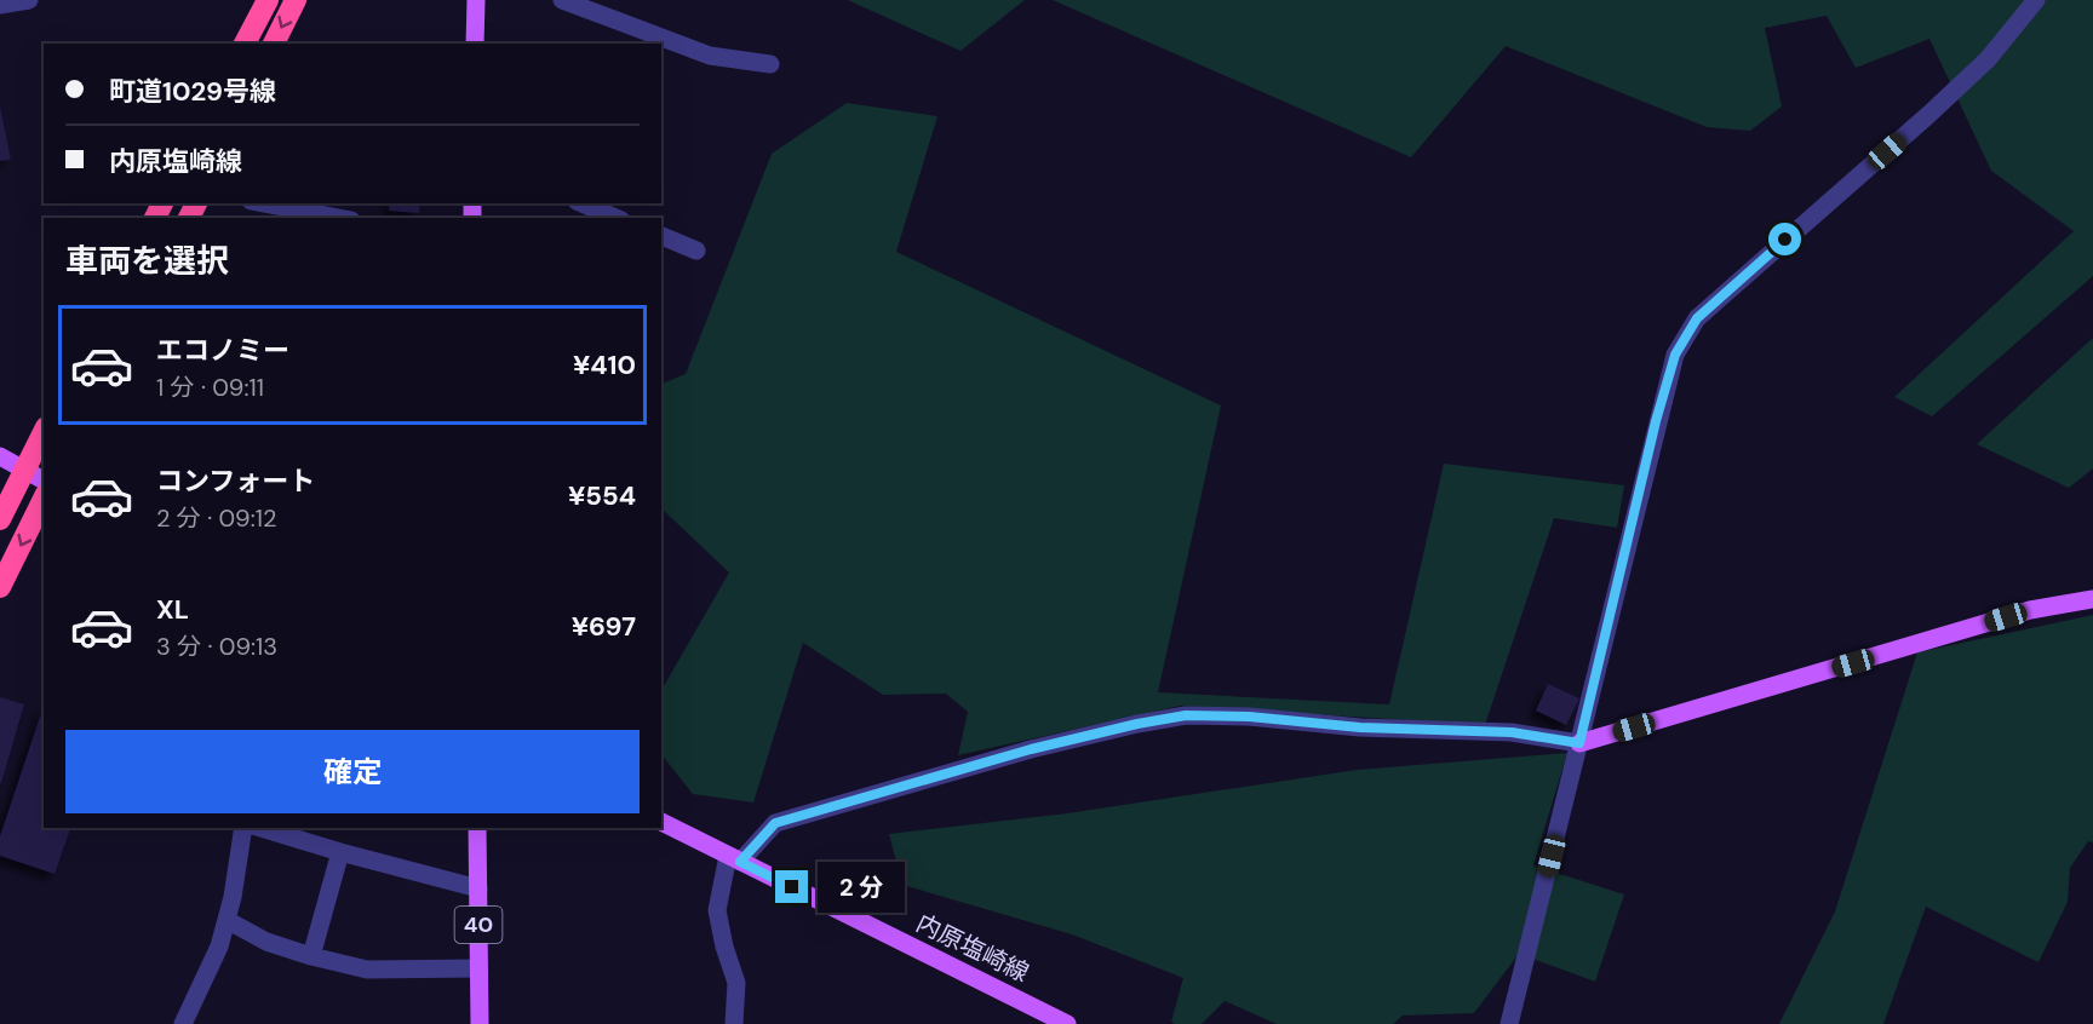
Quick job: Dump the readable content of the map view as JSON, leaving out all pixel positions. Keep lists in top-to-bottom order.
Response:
{
  "streets": {
    "main road": ["40", "内原塩崎線"]
  },
  "page": {
    "banner": ["町道1029号線", "内原塩崎線"],
    "heading": "車両を選択",
    "list": [
      {
        "name": "エコノミー",
        "note": "1 分 · 09:11",
        "value": "¥410"
      },
      {
        "name": "コンフォート",
        "note": "2 分 · 09:12",
        "value": "¥554"
      },
      {
        "name": "XL",
        "note": "3 分 · 09:13",
        "value": "¥697"
      }
    ],
    "buttons": "確定",
    "bubble": "2 分"
  }
}
